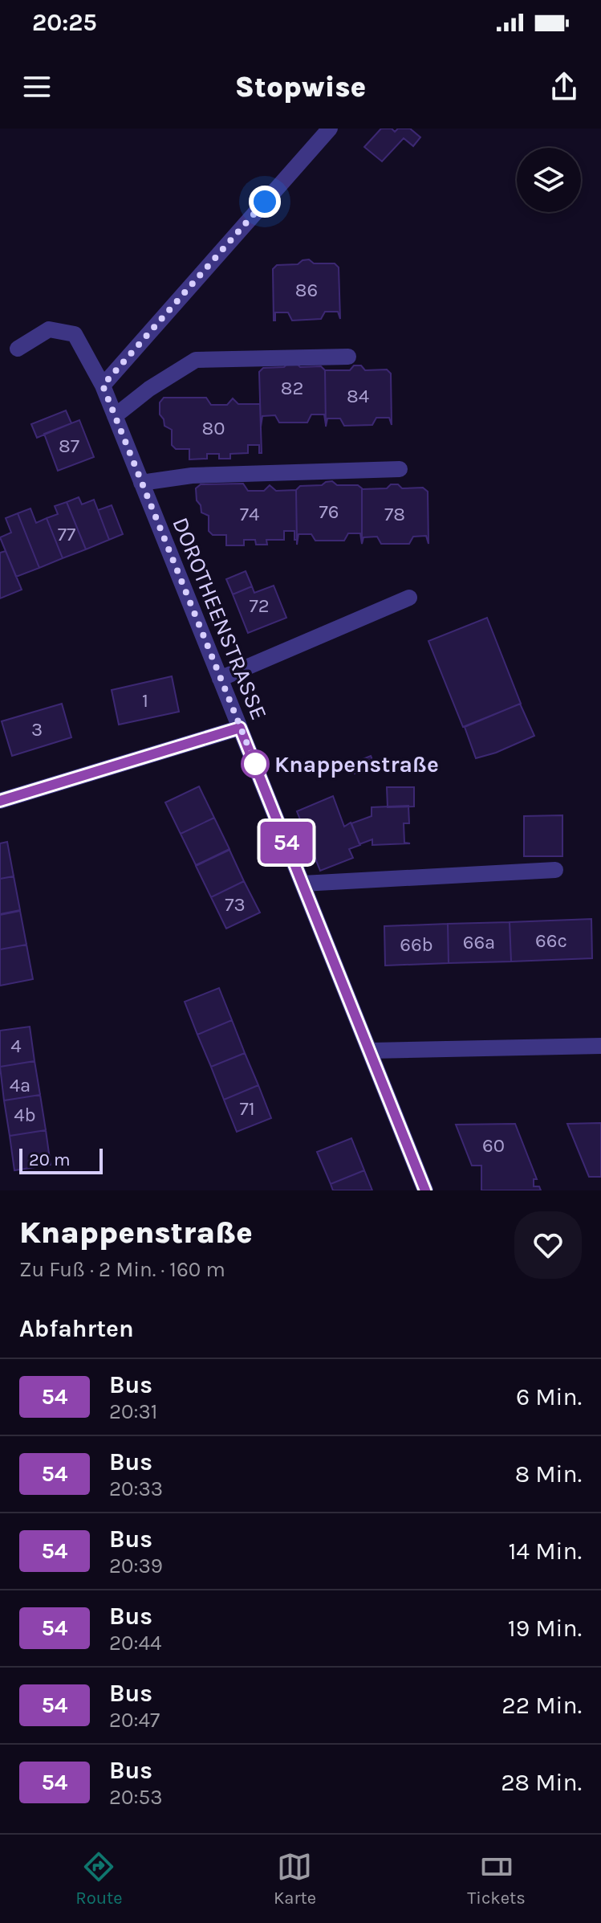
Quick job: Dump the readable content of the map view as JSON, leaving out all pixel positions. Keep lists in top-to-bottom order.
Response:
{
  "streets": {
    "street": ["DOROTHEENSTRASSE"]
  },
  "places": ["Knappenstraße"],
  "lines": ["bus line 54"],
  "house_numbers": [
    "86",
    "82",
    "84",
    "80",
    "87",
    "76",
    "74",
    "78",
    "77",
    "72",
    "1",
    "3",
    "73",
    "66c",
    "66a",
    "66b",
    "4",
    "4a",
    "71",
    "4b",
    "60"
  ],
  "scale_bar": "20 m",
  "page": {
    "status": "20:25",
    "header": "Stopwise",
    "on_map": "54",
    "scale": "20 m",
    "heading": [
      ["Knappenstraße", "Zu Fuß · 2 Min. · 160 m"],
      "Abfahrten"
    ],
    "list": [
      {
        "mark": "54",
        "name": "Bus",
        "note": "20:31",
        "value": "6 Min."
      },
      {
        "mark": "54",
        "name": "Bus",
        "note": "20:33",
        "value": "8 Min."
      },
      {
        "mark": "54",
        "name": "Bus",
        "note": "20:39",
        "value": "14 Min."
      },
      {
        "mark": "54",
        "name": "Bus",
        "note": "20:44",
        "value": "19 Min."
      },
      {
        "mark": "54",
        "name": "Bus",
        "note": "20:47",
        "value": "22 Min."
      },
      {
        "mark": "54",
        "name": "Bus",
        "note": "20:53",
        "value": "28 Min."
      }
    ],
    "tabs": ["Route", "Karte", "Tickets"]
  }
}
